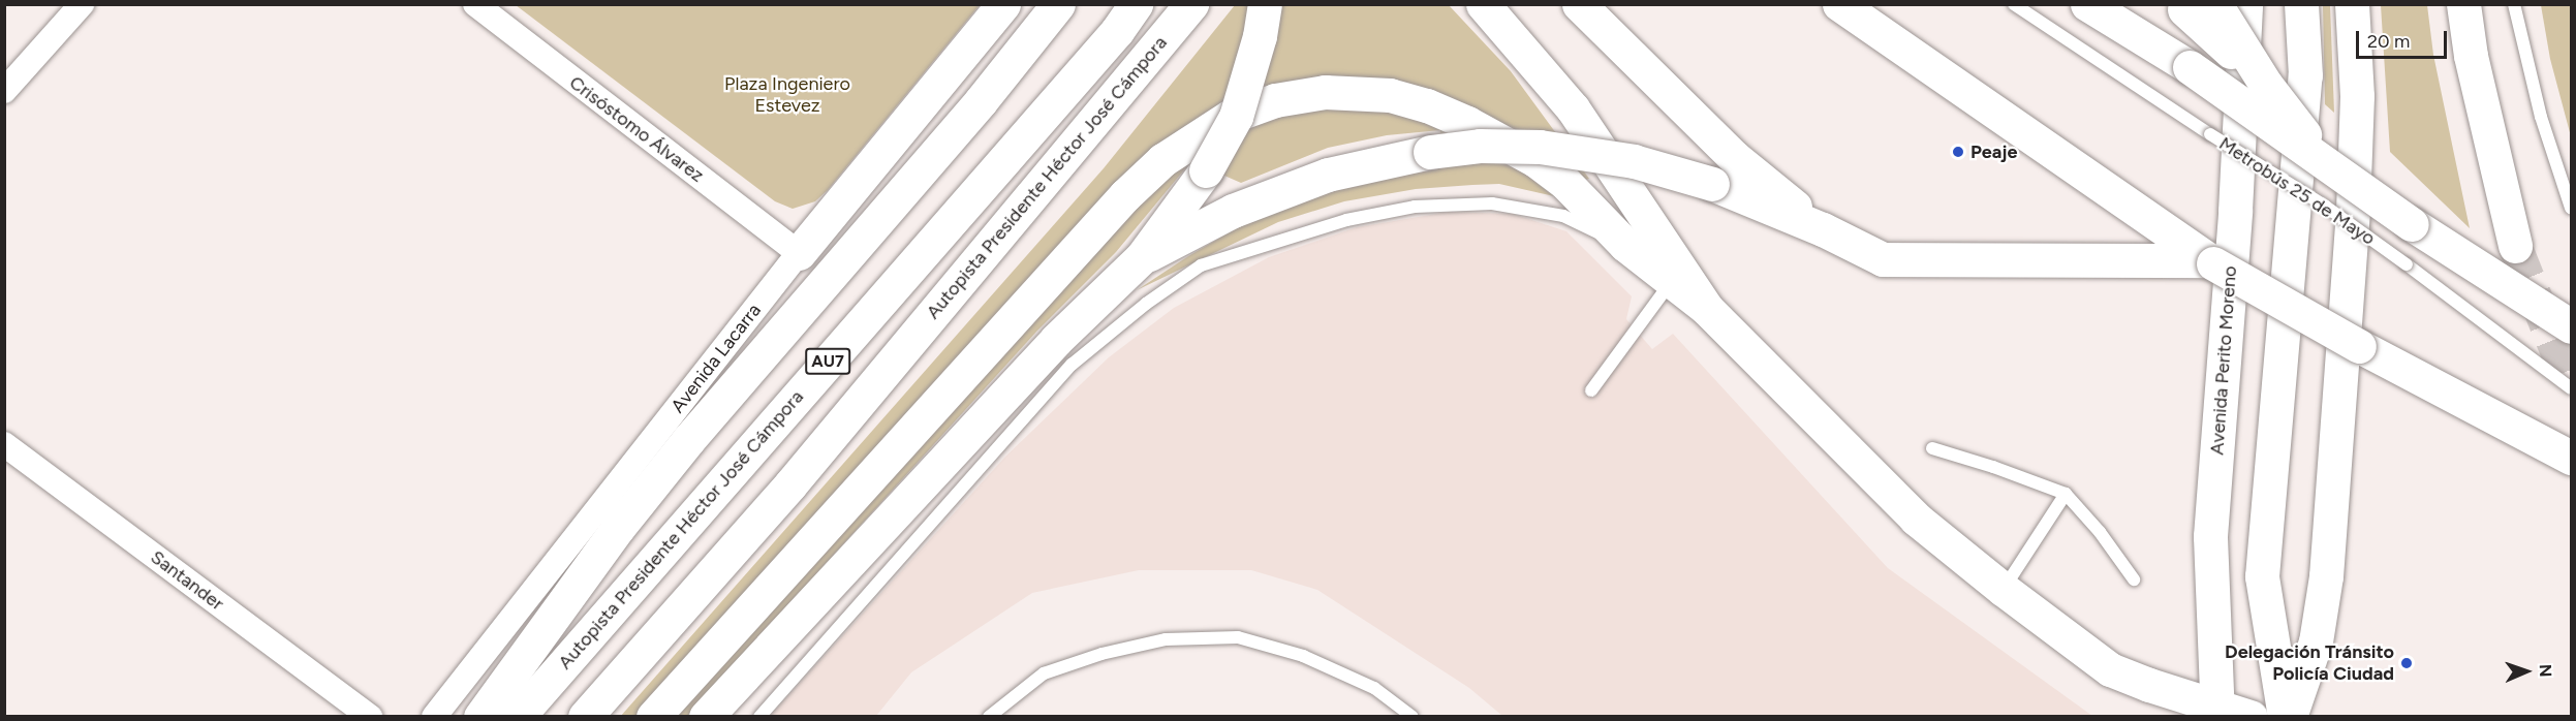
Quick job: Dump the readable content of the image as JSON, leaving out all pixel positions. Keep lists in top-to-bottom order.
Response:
{
  "streets": {
    "main road": [
      "Autopista Presidente Héctor José Cámpora",
      "Avenida Lacarra",
      "Avenida Perito Moreno",
      "AU7"
    ],
    "street": ["Crisóstomo Álvarez", "Santander"],
    "lane": ["Metrobús 25 de Mayo"]
  },
  "crossings": [
    ["Crisóstomo Álvarez", "Avenida Lacarra"]
  ],
  "parks": ["Plaza Ingeniero Estevez"],
  "places": ["Peaje", "Delegación Tránsito Policía Ciudad"],
  "scale_bar": "20 m",
  "north": "right"
}
